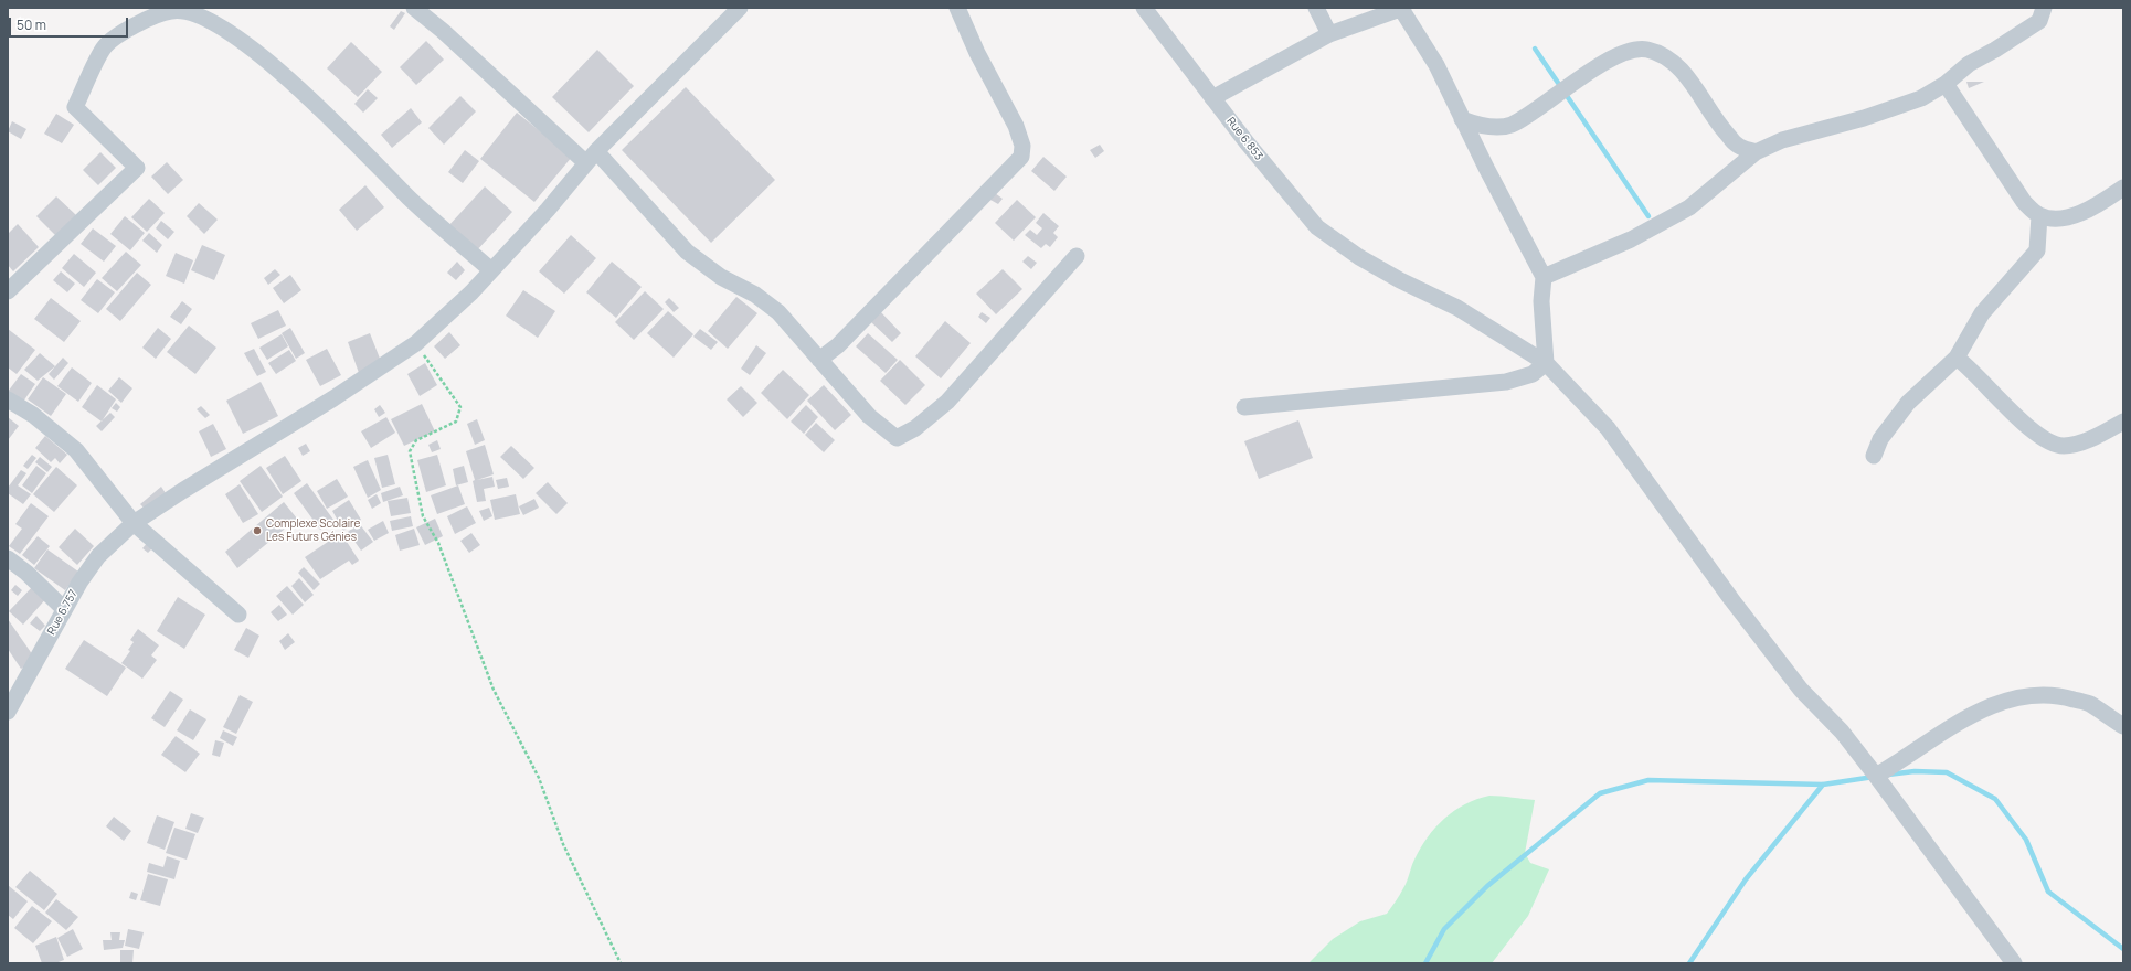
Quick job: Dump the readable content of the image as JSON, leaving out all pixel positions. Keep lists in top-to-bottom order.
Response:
{
  "streets": {
    "street": ["Rue 6.853", "Rue 6.757"]
  },
  "places": ["Complexe Scolaire Les Futurs Génies"],
  "scale_bar": "50 m"
}
